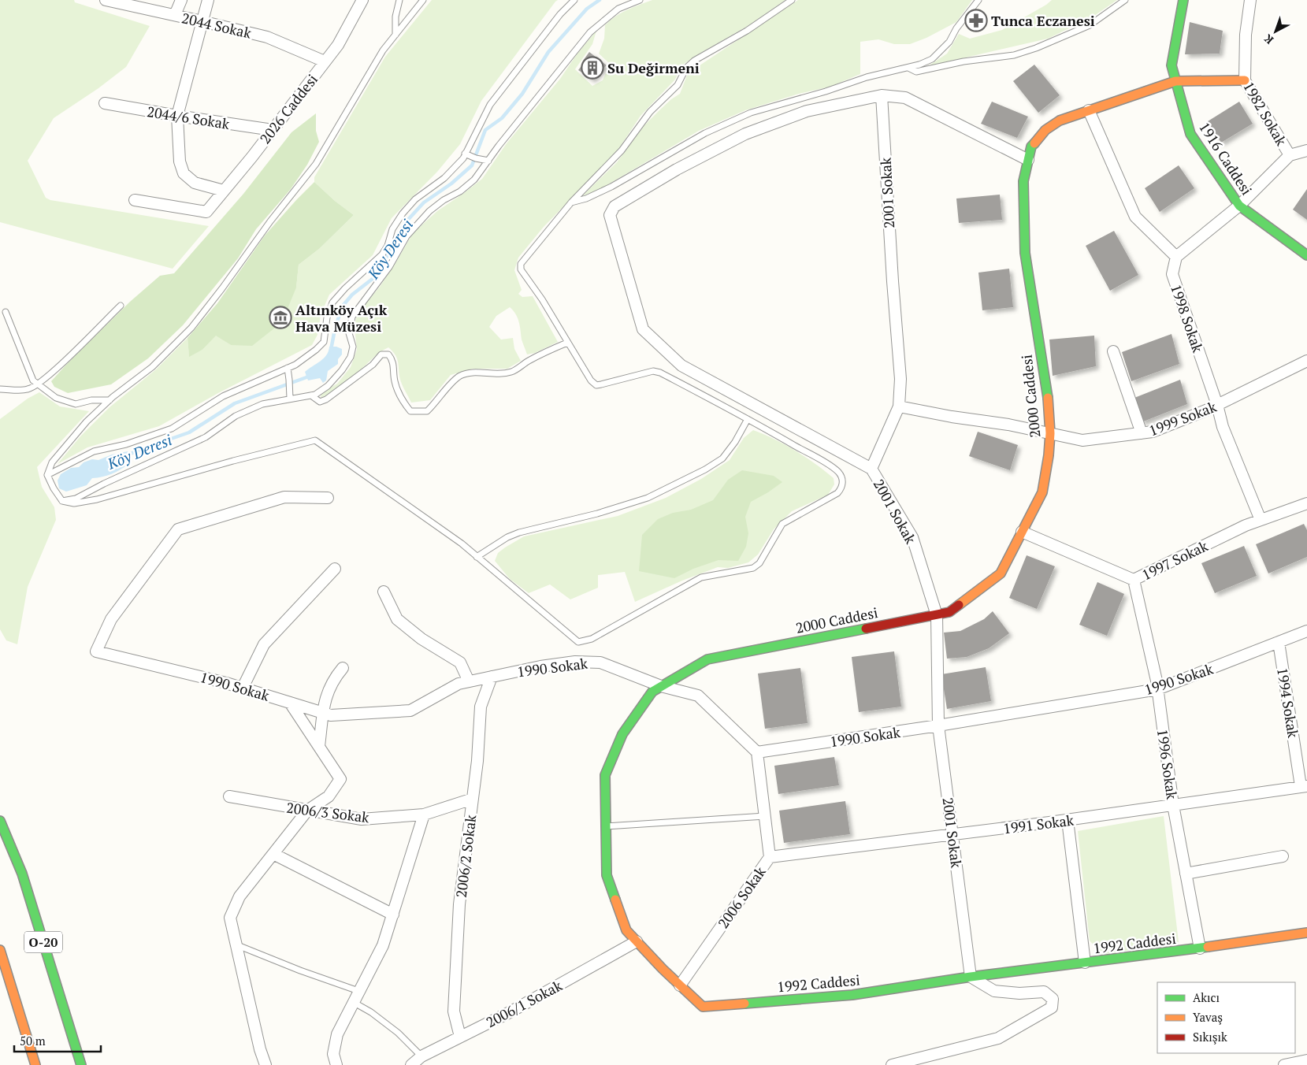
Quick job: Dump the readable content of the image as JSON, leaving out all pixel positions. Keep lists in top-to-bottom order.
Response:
{
  "streets": {
    "main road": [
      "1916 Caddesi",
      "2000 Caddesi",
      "O-20",
      "1992 Caddesi"
    ],
    "street": [
      "2044 Sokak",
      "2026 Caddesi",
      "1982 Sokak",
      "2044/6 Sokak",
      "2001 Sokak",
      "1998 Sokak",
      "1999 Sokak",
      "1997 Sokak",
      "1990 Sokak",
      "1994 Sokak",
      "1996 Sokak",
      "2006/3 Sokak",
      "1991 Sokak",
      "2006/2 Sokak",
      "2006 Sokak",
      "2006/1 Sokak"
    ]
  },
  "crossings": [
    ["2044 Sokak", "2026 Caddesi"],
    ["2026 Caddesi", "2044/6 Sokak"],
    ["1982 Sokak", "2000 Caddesi"],
    ["1916 Caddesi", "2000 Caddesi"],
    ["2001 Sokak", "2000 Caddesi"],
    ["2001 Sokak", "1999 Sokak"],
    ["2001 Sokak", "1990 Sokak"],
    ["2001 Sokak", "1991 Sokak"],
    ["2001 Sokak", "1992 Caddesi"],
    ["1998 Sokak", "1999 Sokak"],
    ["1998 Sokak", "1997 Sokak"],
    ["2000 Caddesi", "1999 Sokak"],
    ["2000 Caddesi", "1997 Sokak"],
    ["2000 Caddesi", "1990 Sokak"],
    ["2000 Caddesi", "1992 Caddesi"],
    ["1997 Sokak", "1996 Sokak"],
    ["1990 Sokak", "1994 Sokak"],
    ["1990 Sokak", "1996 Sokak"],
    ["1990 Sokak", "2006/2 Sokak"],
    ["1990 Sokak", "2006 Sokak"],
    ["1990 Sokak", "1992 Caddesi"],
    ["1994 Sokak", "1991 Sokak"],
    ["1996 Sokak", "1991 Sokak"],
    ["1996 Sokak", "1992 Caddesi"],
    ["2006/3 Sokak", "2006/2 Sokak"],
    ["1991 Sokak", "2006 Sokak"],
    ["2006/2 Sokak", "2006/1 Sokak"],
    ["2006 Sokak", "1992 Caddesi"],
    ["1992 Caddesi", "2006/1 Sokak"]
  ],
  "water": ["Köy Deresi"],
  "places": {
    "pharmacy": ["Tunca Eczanesi"],
    "building": ["Su Değirmeni"],
    "museum": ["Altınköy Açık Hava Müzesi"]
  },
  "legend": ["Akıcı", "Yavaş", "Sıkışık"],
  "scale_bar": "50 m",
  "north": "bottom left"
}
